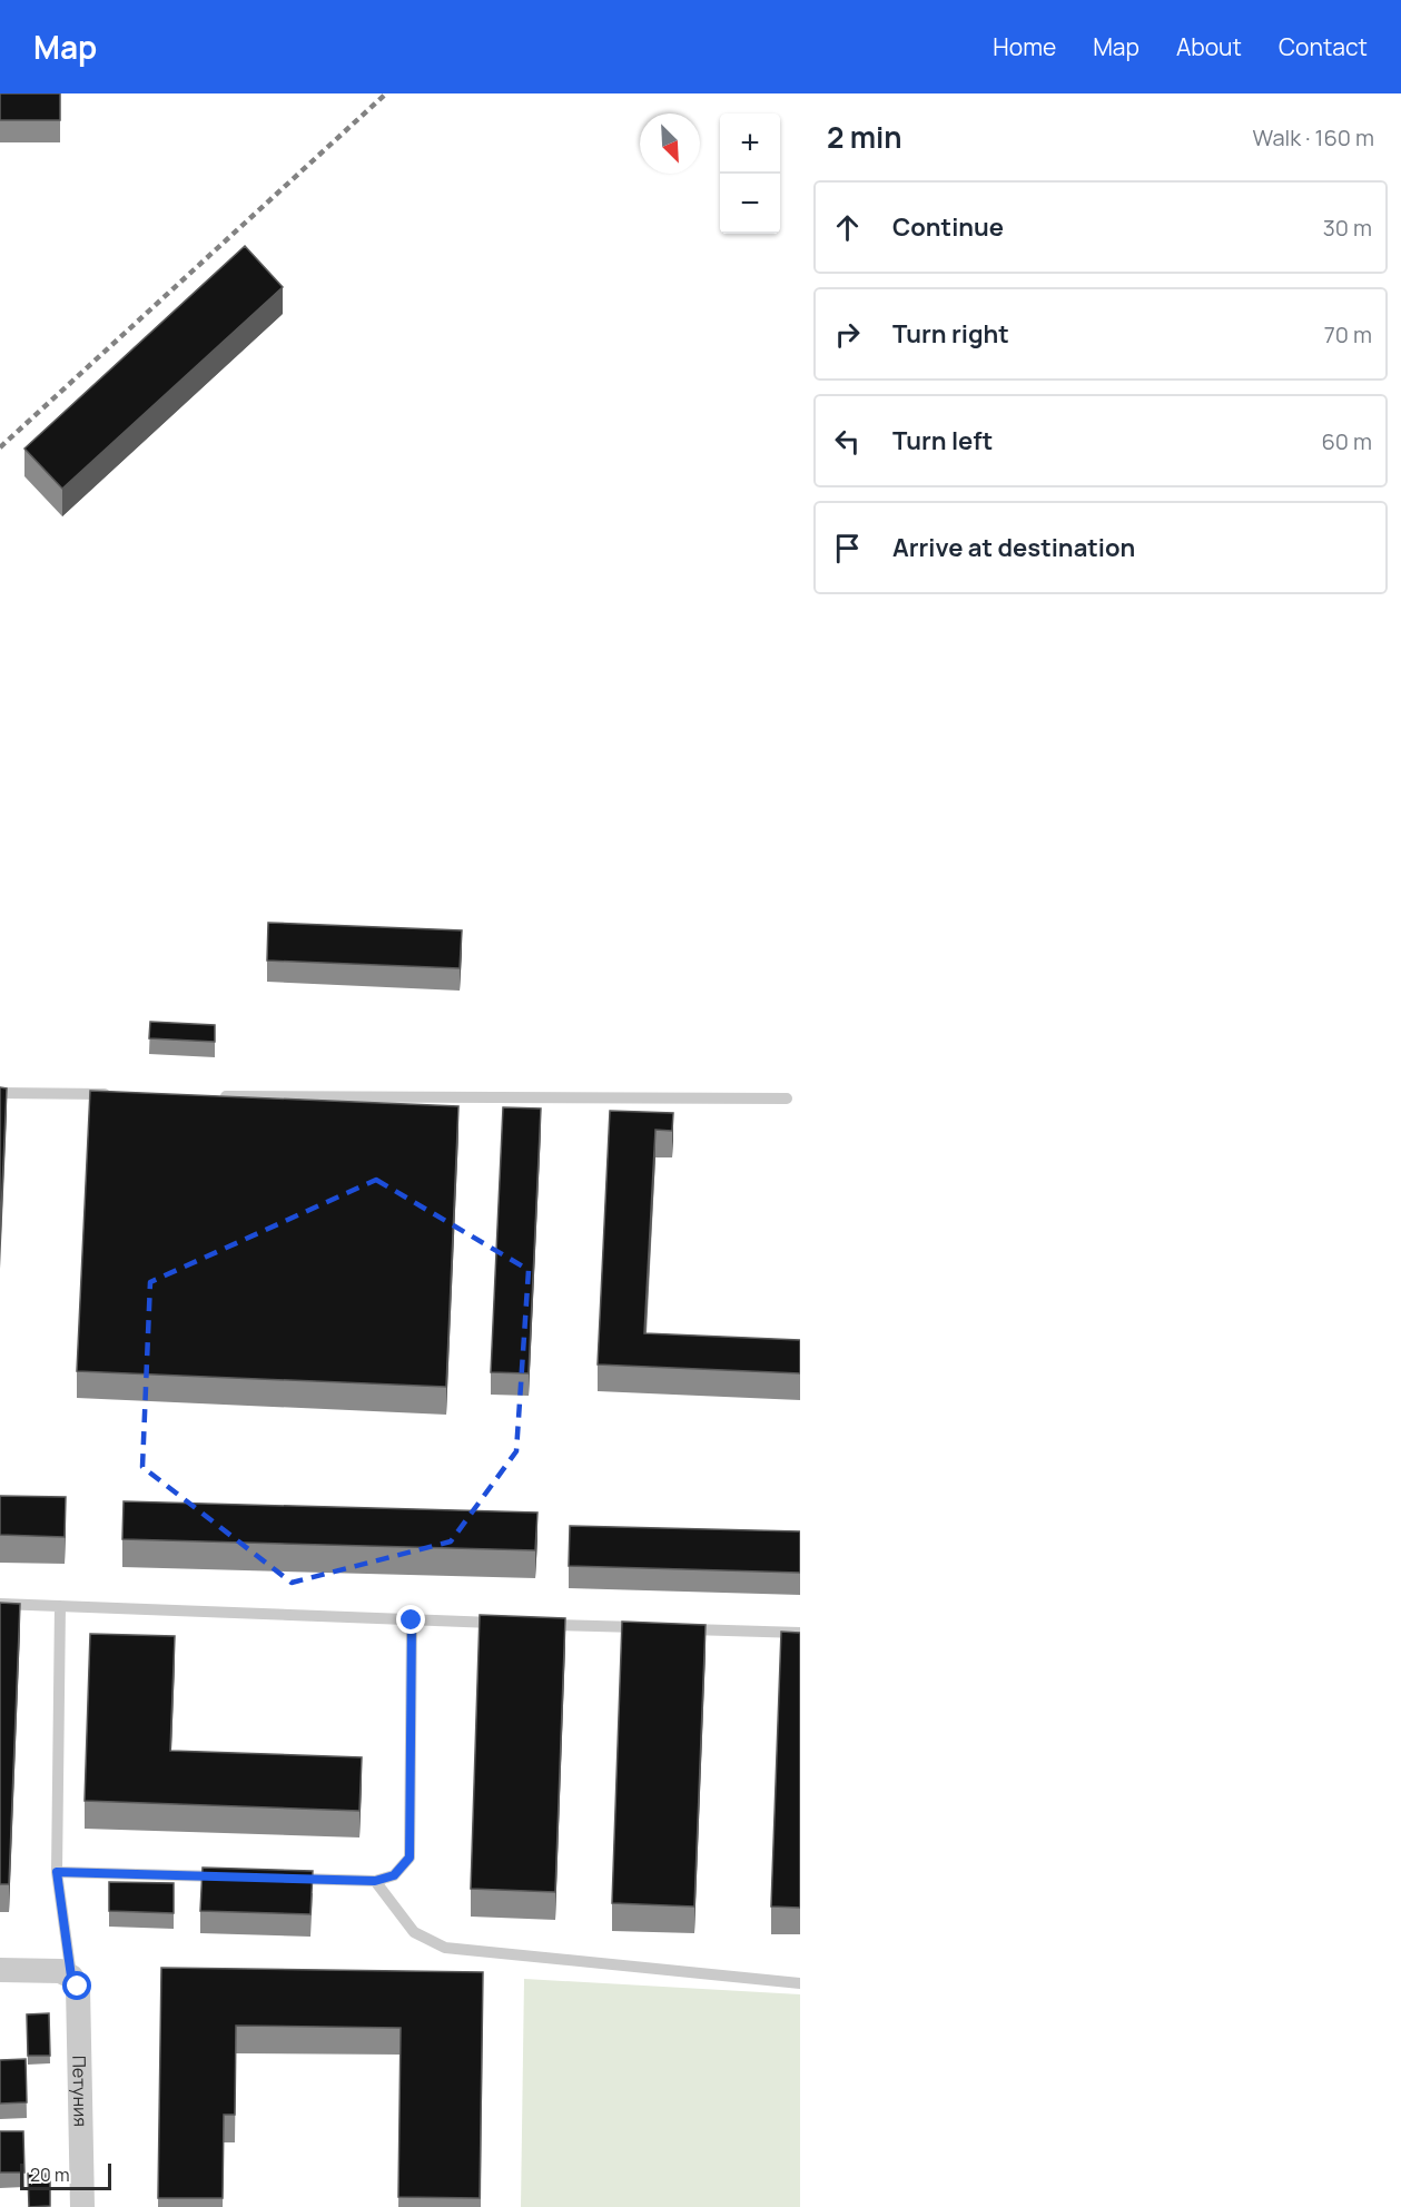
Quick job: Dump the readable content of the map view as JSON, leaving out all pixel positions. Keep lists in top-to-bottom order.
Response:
{
  "streets": {
    "street": ["Петуния"]
  },
  "scale_bar": "20 m",
  "north": "bottom right",
  "page": {
    "header": "Map",
    "nav": [
      "Home",
      "Map",
      "About",
      "Contact"
    ],
    "heading": ["2 min", "Walk · 160 m"],
    "map_buttons": ["+", "−"],
    "list": [
      ["Continue", "30 m"],
      ["Turn right", "70 m"],
      ["Turn left", "60 m"],
      "Arrive at destination"
    ],
    "scale": "20 m"
  }
}
